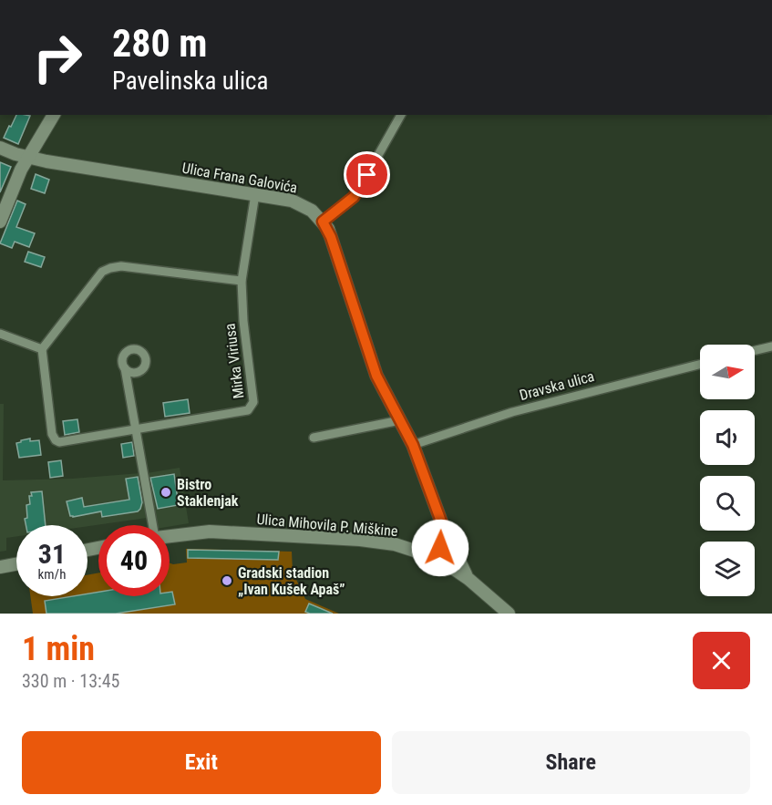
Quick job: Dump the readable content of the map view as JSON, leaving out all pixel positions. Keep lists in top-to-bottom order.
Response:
{
  "streets": {
    "street": [
      "Ulica Frana Galovića",
      "Mirka Viriusa",
      "Dravska ulica",
      "Ulica Mihovila P. Miškine"
    ]
  },
  "crossings": [
    ["Ulica Frana Galovića", "Mirka Viriusa"],
    ["Ulica Frana Galovića", "Dravska ulica"],
    ["Ulica Frana Galovića", "Ulica Mihovila P. Miškine"]
  ],
  "places": ["Bistro Staklenjak", "Gradski stadion „Ivan Kušek Apaš”"],
  "north": "right",
  "page": {
    "turn": ["280 m", "Pavelinska ulica"],
    "speed": "31 km/h",
    "limit": "40",
    "heading": ["1 min", "330 m · 13:45"],
    "buttons": ["Exit", "Share"]
  }
}
